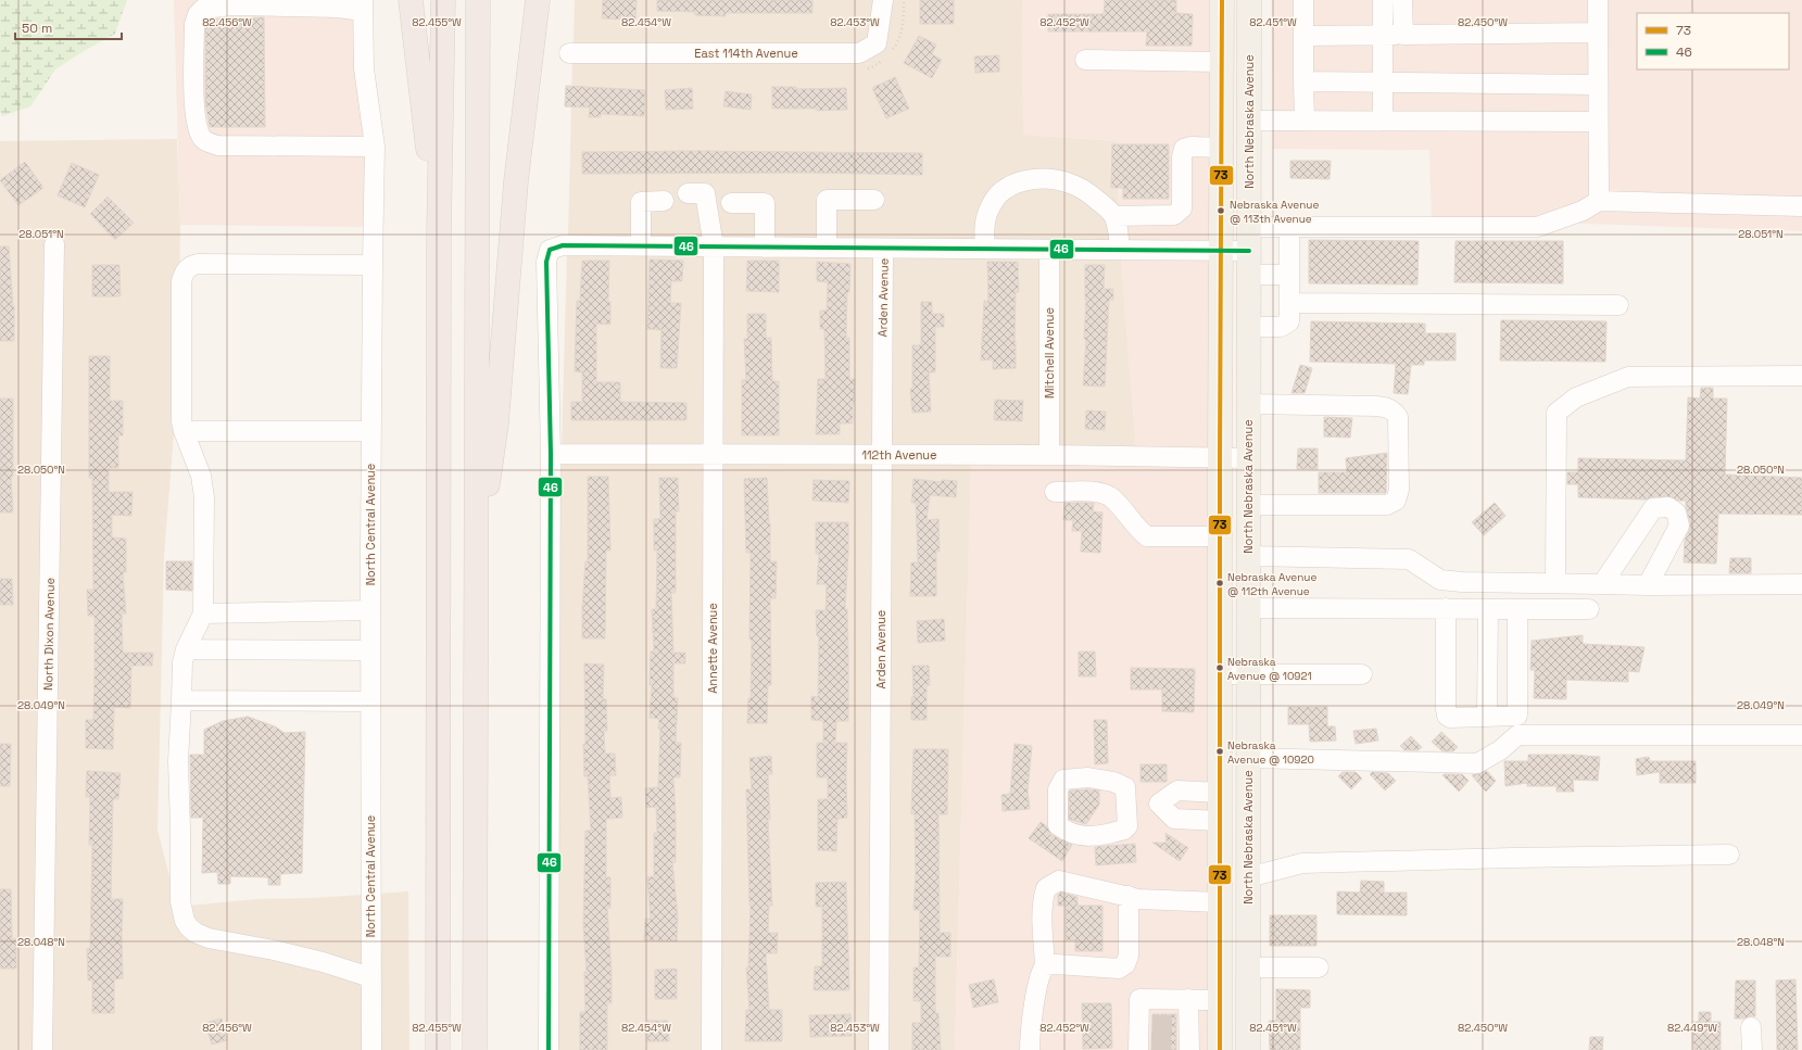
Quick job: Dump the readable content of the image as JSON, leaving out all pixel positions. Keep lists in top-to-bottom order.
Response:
{
  "streets": {
    "main road": ["North Nebraska Avenue"],
    "street": [
      "East 114th Avenue",
      "Arden Avenue",
      "Mitchell Avenue",
      "112th Avenue",
      "North Central Avenue",
      "North Dixon Avenue",
      "Annette Avenue"
    ]
  },
  "crossings": [
    ["North Nebraska Avenue", "112th Avenue"],
    ["Arden Avenue", "112th Avenue"],
    ["Mitchell Avenue", "112th Avenue"],
    ["112th Avenue", "Annette Avenue"]
  ],
  "places": [
    "Nebraska Avenue @ 113th Avenue",
    "Nebraska Avenue @ 112th Avenue",
    "Nebraska Avenue @ 10921",
    "Nebraska Avenue @ 10920"
  ],
  "lines": ["transit line 73", "transit line 46"],
  "legend": ["73", "46"],
  "scale_bar": "50 m",
  "coordinates": [
    "82.456°W",
    "82.455°W",
    "82.454°W",
    "82.453°W",
    "82.452°W",
    "82.451°W",
    "82.450°W",
    "28.051°N",
    "28.050°N",
    "28.049°N",
    "28.048°N",
    "82.449°W"
  ]
}
